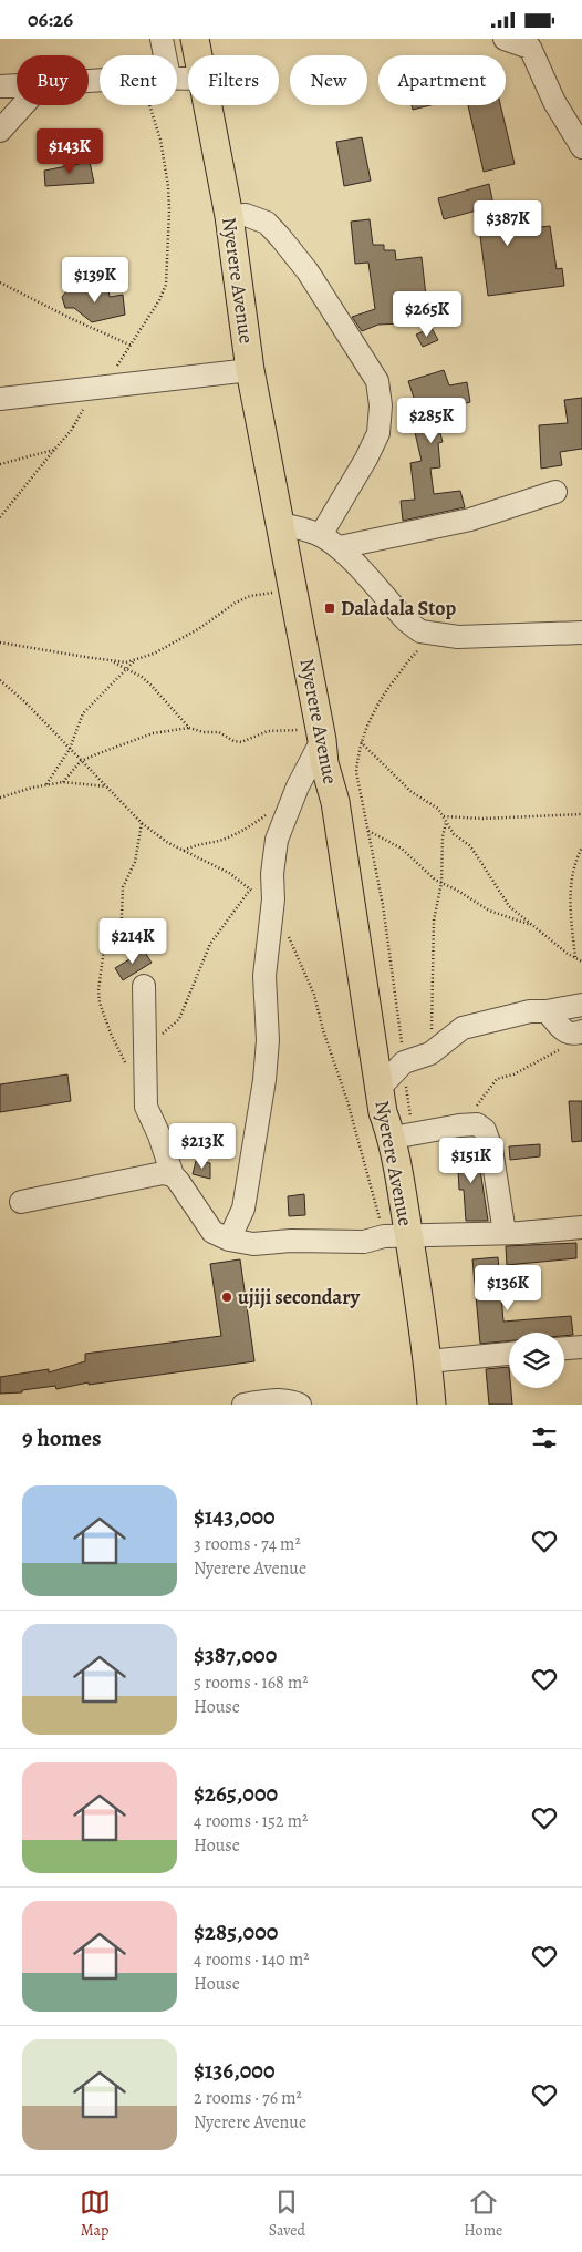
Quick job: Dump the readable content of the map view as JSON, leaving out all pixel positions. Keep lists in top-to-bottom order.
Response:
{
  "streets": {
    "main road": ["Nyerere Avenue"]
  },
  "places": {
    "transit": ["Daladala Stop"],
    "other": ["ujiji secondary"]
  },
  "page": {
    "status": "06:26",
    "chip": [
      "Buy",
      "Rent",
      "Filters",
      "New",
      "Apartment"
    ],
    "price": [
      "$143K",
      "$387K",
      "$139K",
      "$265K",
      "$285K",
      "$214K",
      "$213K",
      "$151K",
      "$136K"
    ],
    "heading": "9 homes",
    "list": [
      {
        "name": "$143,000",
        "note": "3 rooms · 74 m² · Nyerere Avenue"
      },
      {
        "name": "$387,000",
        "note": "5 rooms · 168 m² · House"
      },
      {
        "name": "$265,000",
        "note": "4 rooms · 152 m² · House"
      },
      {
        "name": "$285,000",
        "note": "4 rooms · 140 m² · House"
      },
      {
        "name": "$136,000",
        "note": "2 rooms · 76 m² · Nyerere Avenue"
      }
    ],
    "tabs": ["Map", "Saved", "Home"]
  }
}
